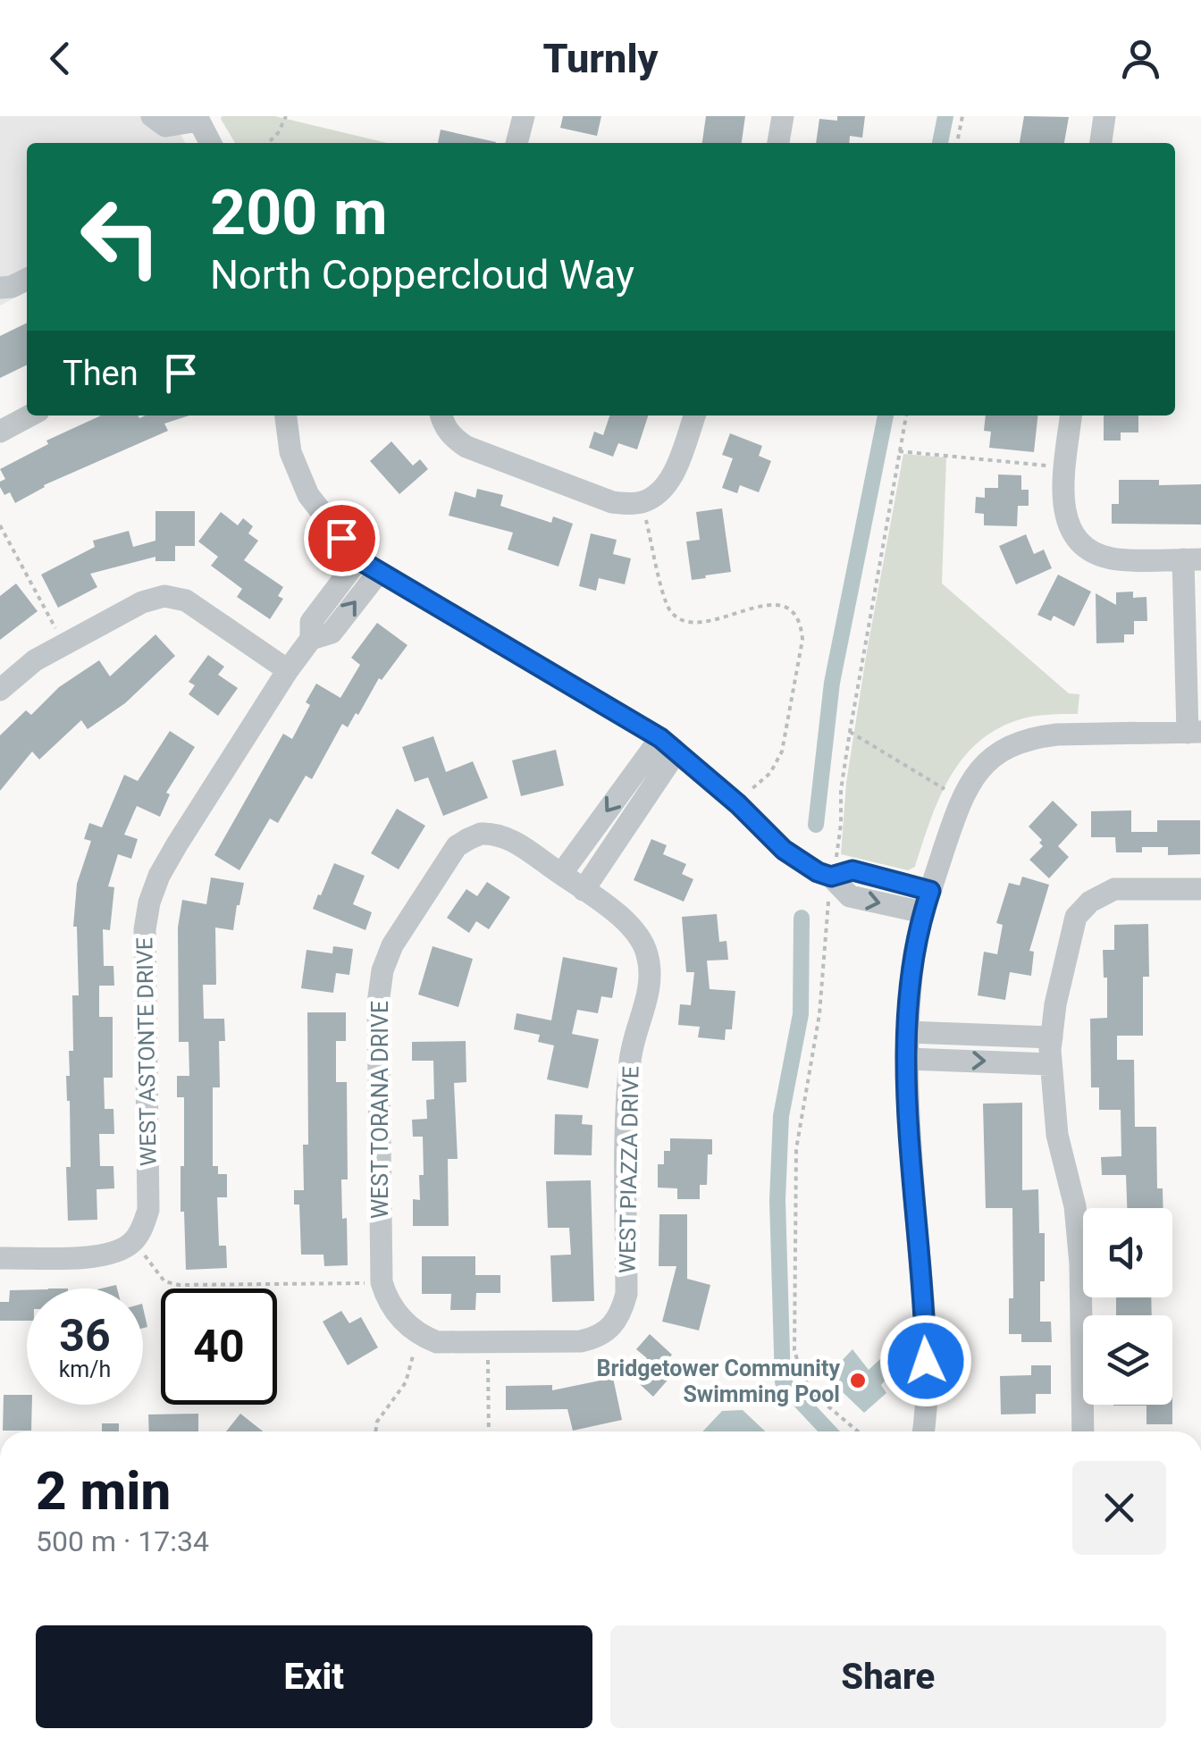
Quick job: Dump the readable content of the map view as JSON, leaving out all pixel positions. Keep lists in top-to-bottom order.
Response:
{
  "streets": {
    "street": ["WEST ASTONTE DRIVE", "WEST TORANA DRIVE", "WEST PIAZZA DRIVE"]
  },
  "places": ["Bridgetower Community Swimming Pool"],
  "page": {
    "header": "Turnly",
    "turn": ["200 m", "North Coppercloud Way"],
    "then": "Then",
    "speed": "36 km/h",
    "limit": "40",
    "heading": ["2 min", "500 m · 17:34"],
    "buttons": ["Exit", "Share"]
  }
}
